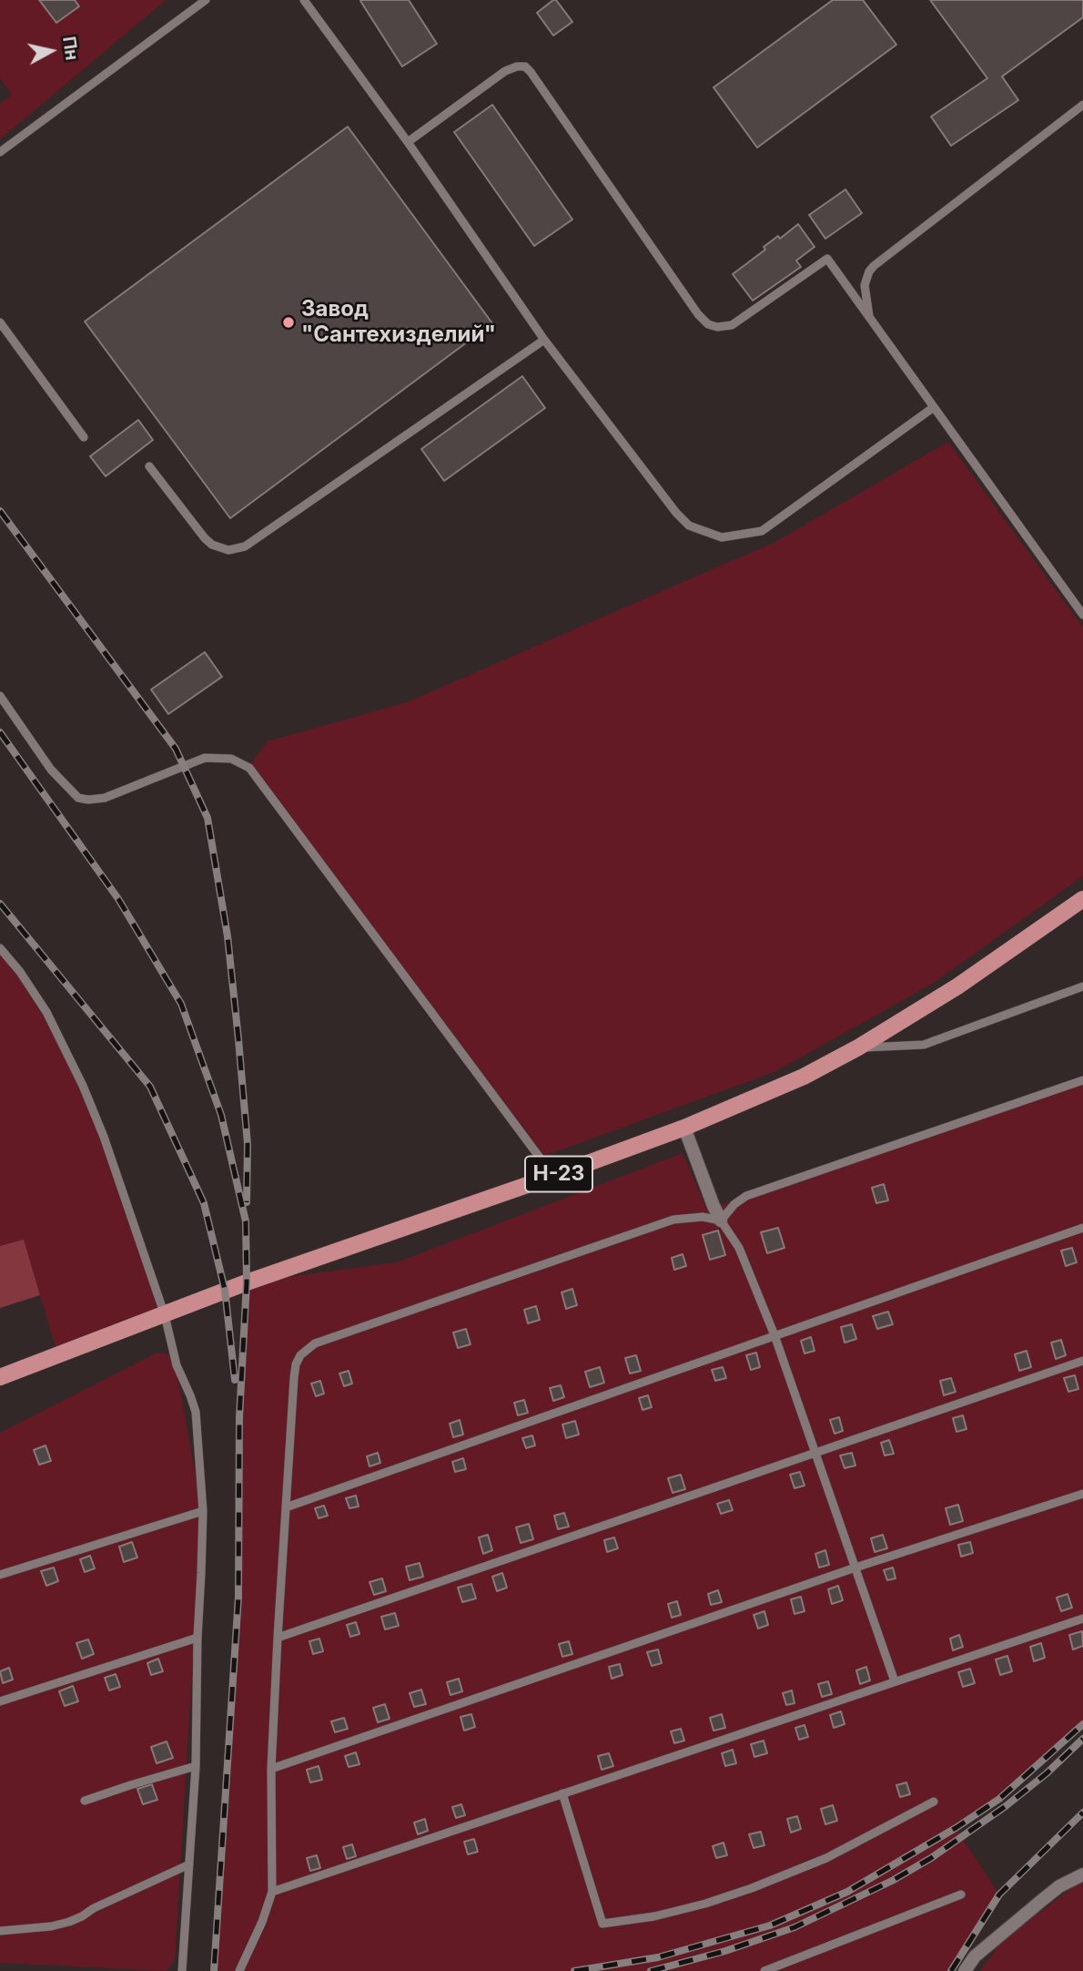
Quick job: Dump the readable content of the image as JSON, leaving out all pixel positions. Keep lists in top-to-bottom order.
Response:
{
  "streets": {
    "main road": ["Н-23"]
  },
  "places": ["Завод \"Сантехизделий\""],
  "north": "right"
}
